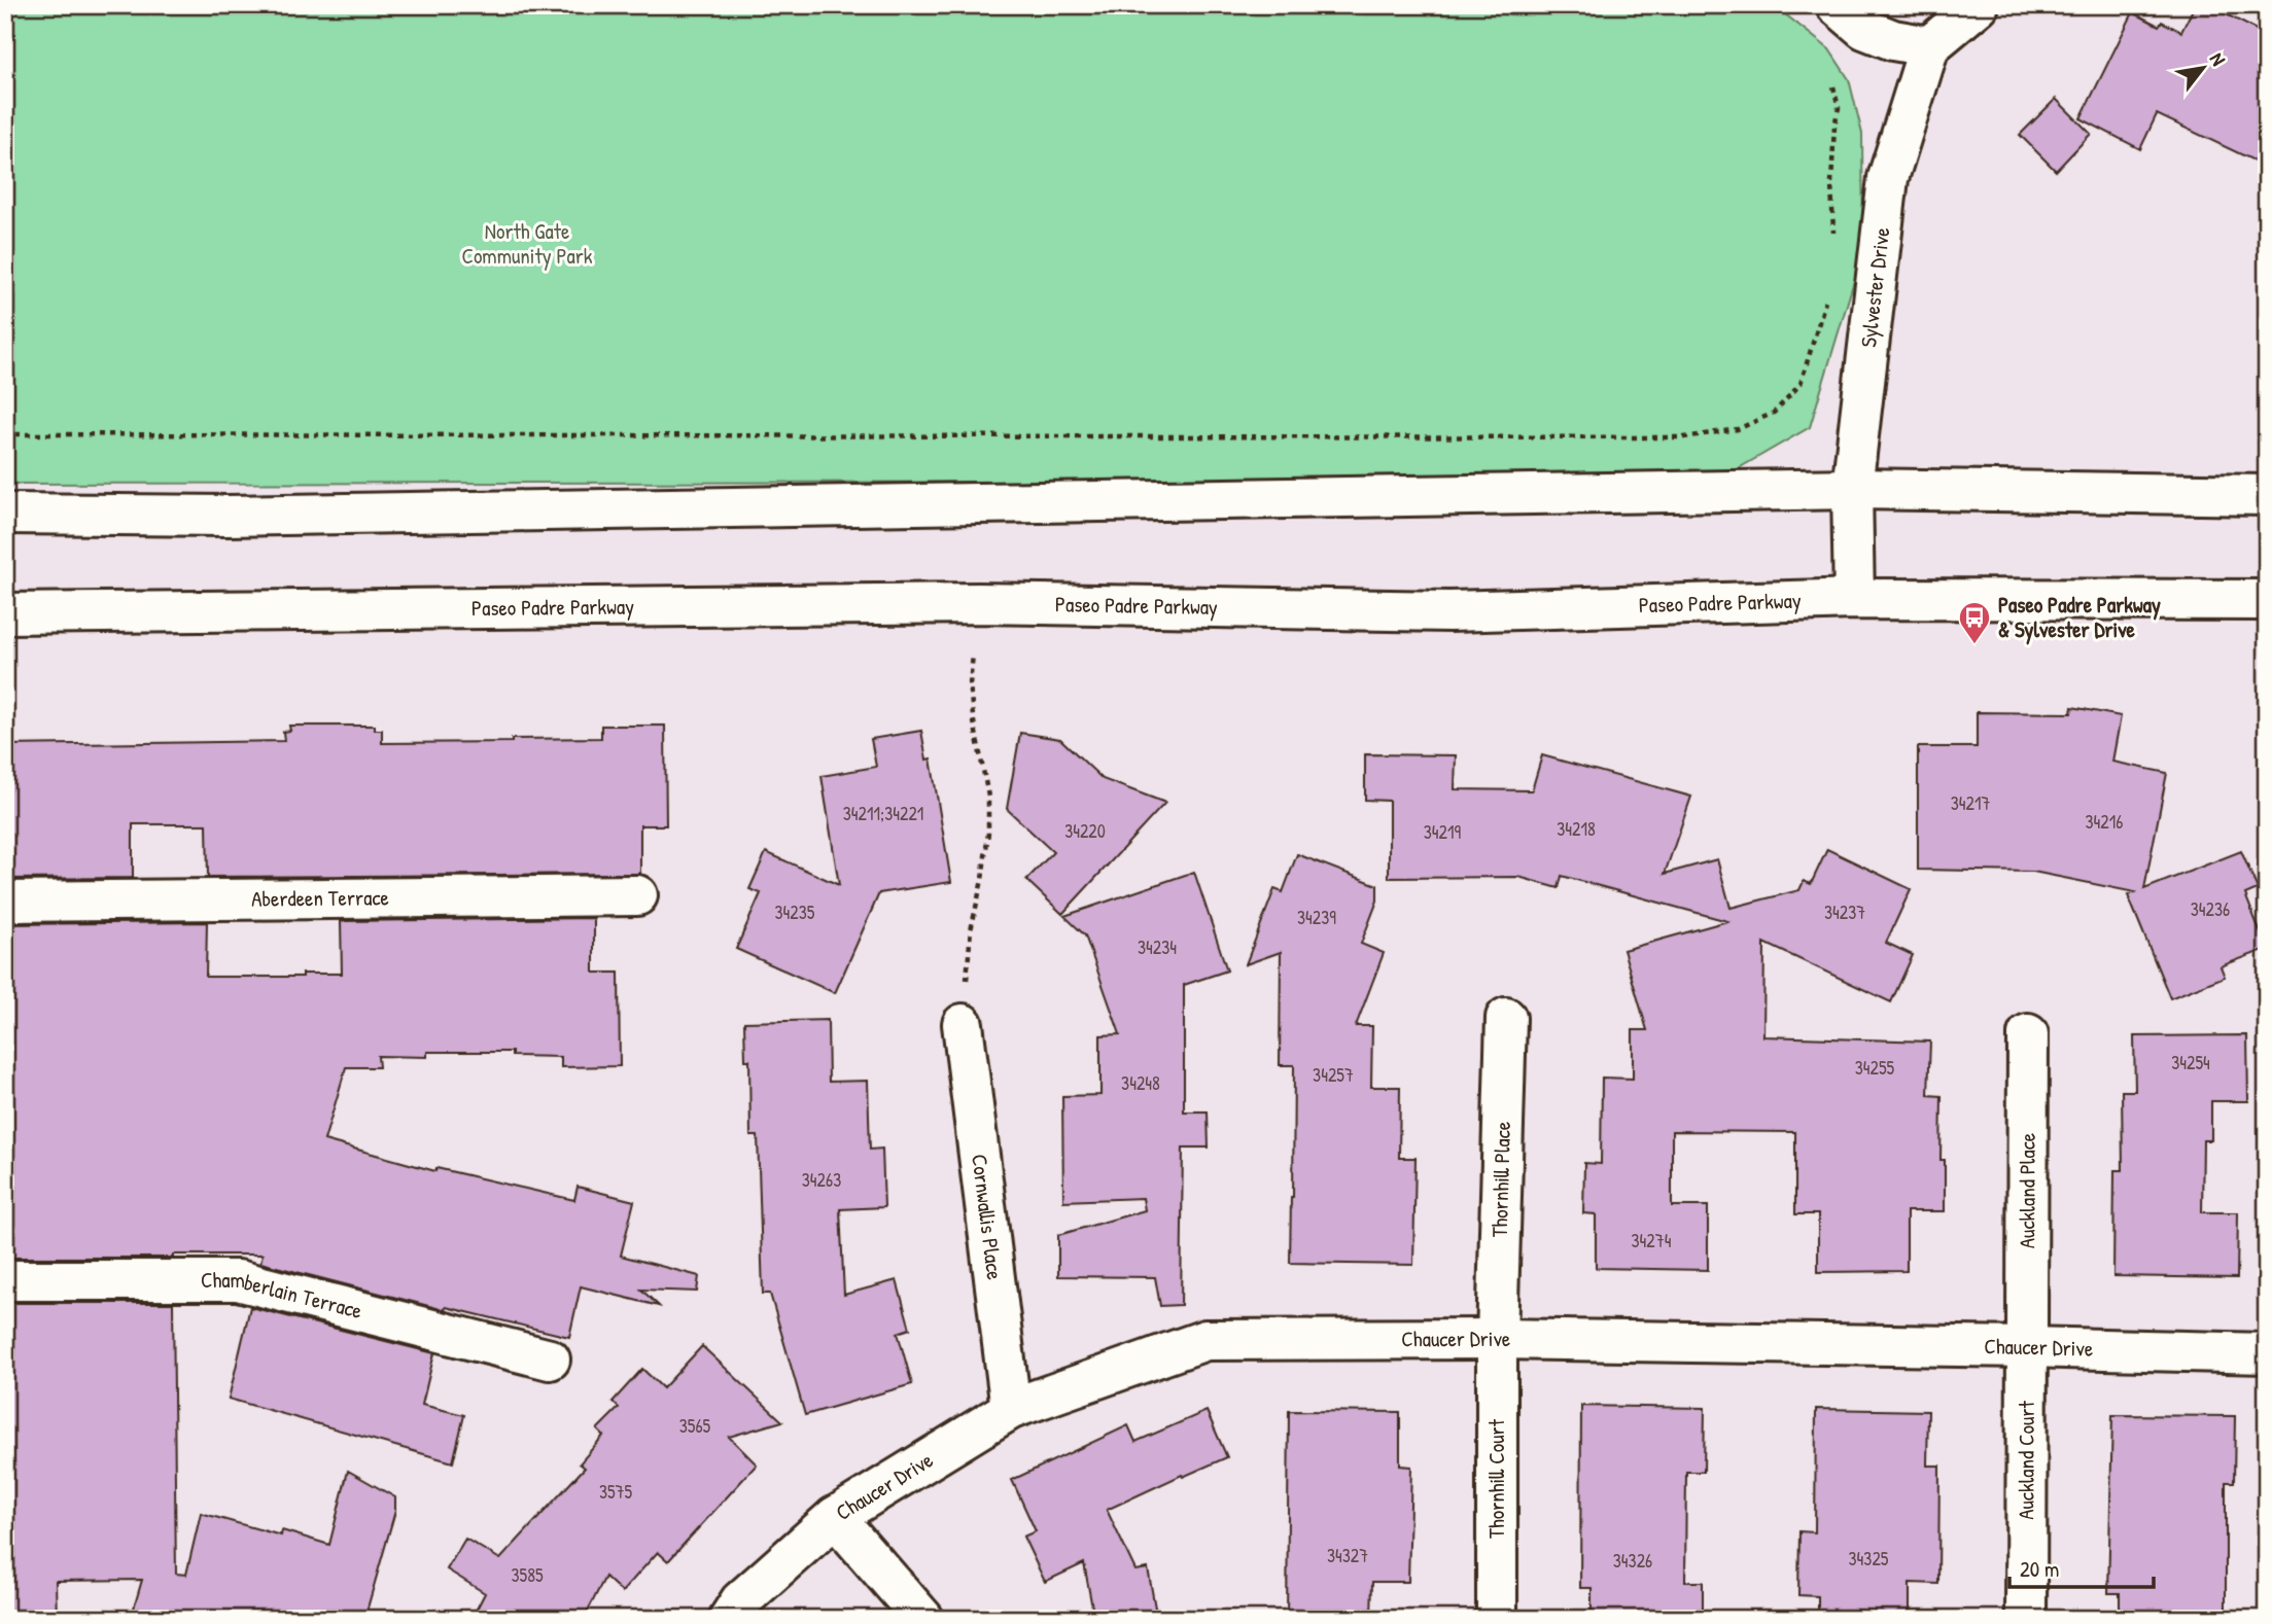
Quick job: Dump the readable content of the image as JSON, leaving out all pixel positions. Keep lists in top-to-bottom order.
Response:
{
  "streets": {
    "street": [
      "Sylvester Drive",
      "Paseo Padre Parkway",
      "Aberdeen Terrace",
      "Thornhill Place",
      "Auckland Place",
      "Cornwallis Place",
      "Chamberlain Terrace",
      "Chaucer Drive",
      "Auckland Court",
      "Thornhill Court"
    ]
  },
  "crossings": [
    ["Sylvester Drive", "Paseo Padre Parkway"],
    ["Thornhill Place", "Chaucer Drive"],
    ["Thornhill Place", "Thornhill Court"],
    ["Auckland Place", "Chaucer Drive"],
    ["Auckland Place", "Auckland Court"],
    ["Cornwallis Place", "Chaucer Drive"],
    ["Chaucer Drive", "Auckland Court"],
    ["Chaucer Drive", "Thornhill Court"]
  ],
  "parks": ["North Gate Community Park"],
  "places": {
    "bus stop": ["Paseo Padre Parkway & Sylvester Drive"]
  },
  "house_numbers": [
    "34217",
    "34211;34221",
    "34216",
    "34218",
    "34220",
    "34219",
    "34236",
    "34235",
    "34237",
    "34239",
    "34234",
    "34254",
    "34255",
    "34257",
    "34248",
    "34263",
    "34274",
    "3565",
    "3575",
    "34327",
    "34325",
    "34326",
    "3585"
  ],
  "scale_bar": "20 m",
  "north": "top right"
}
